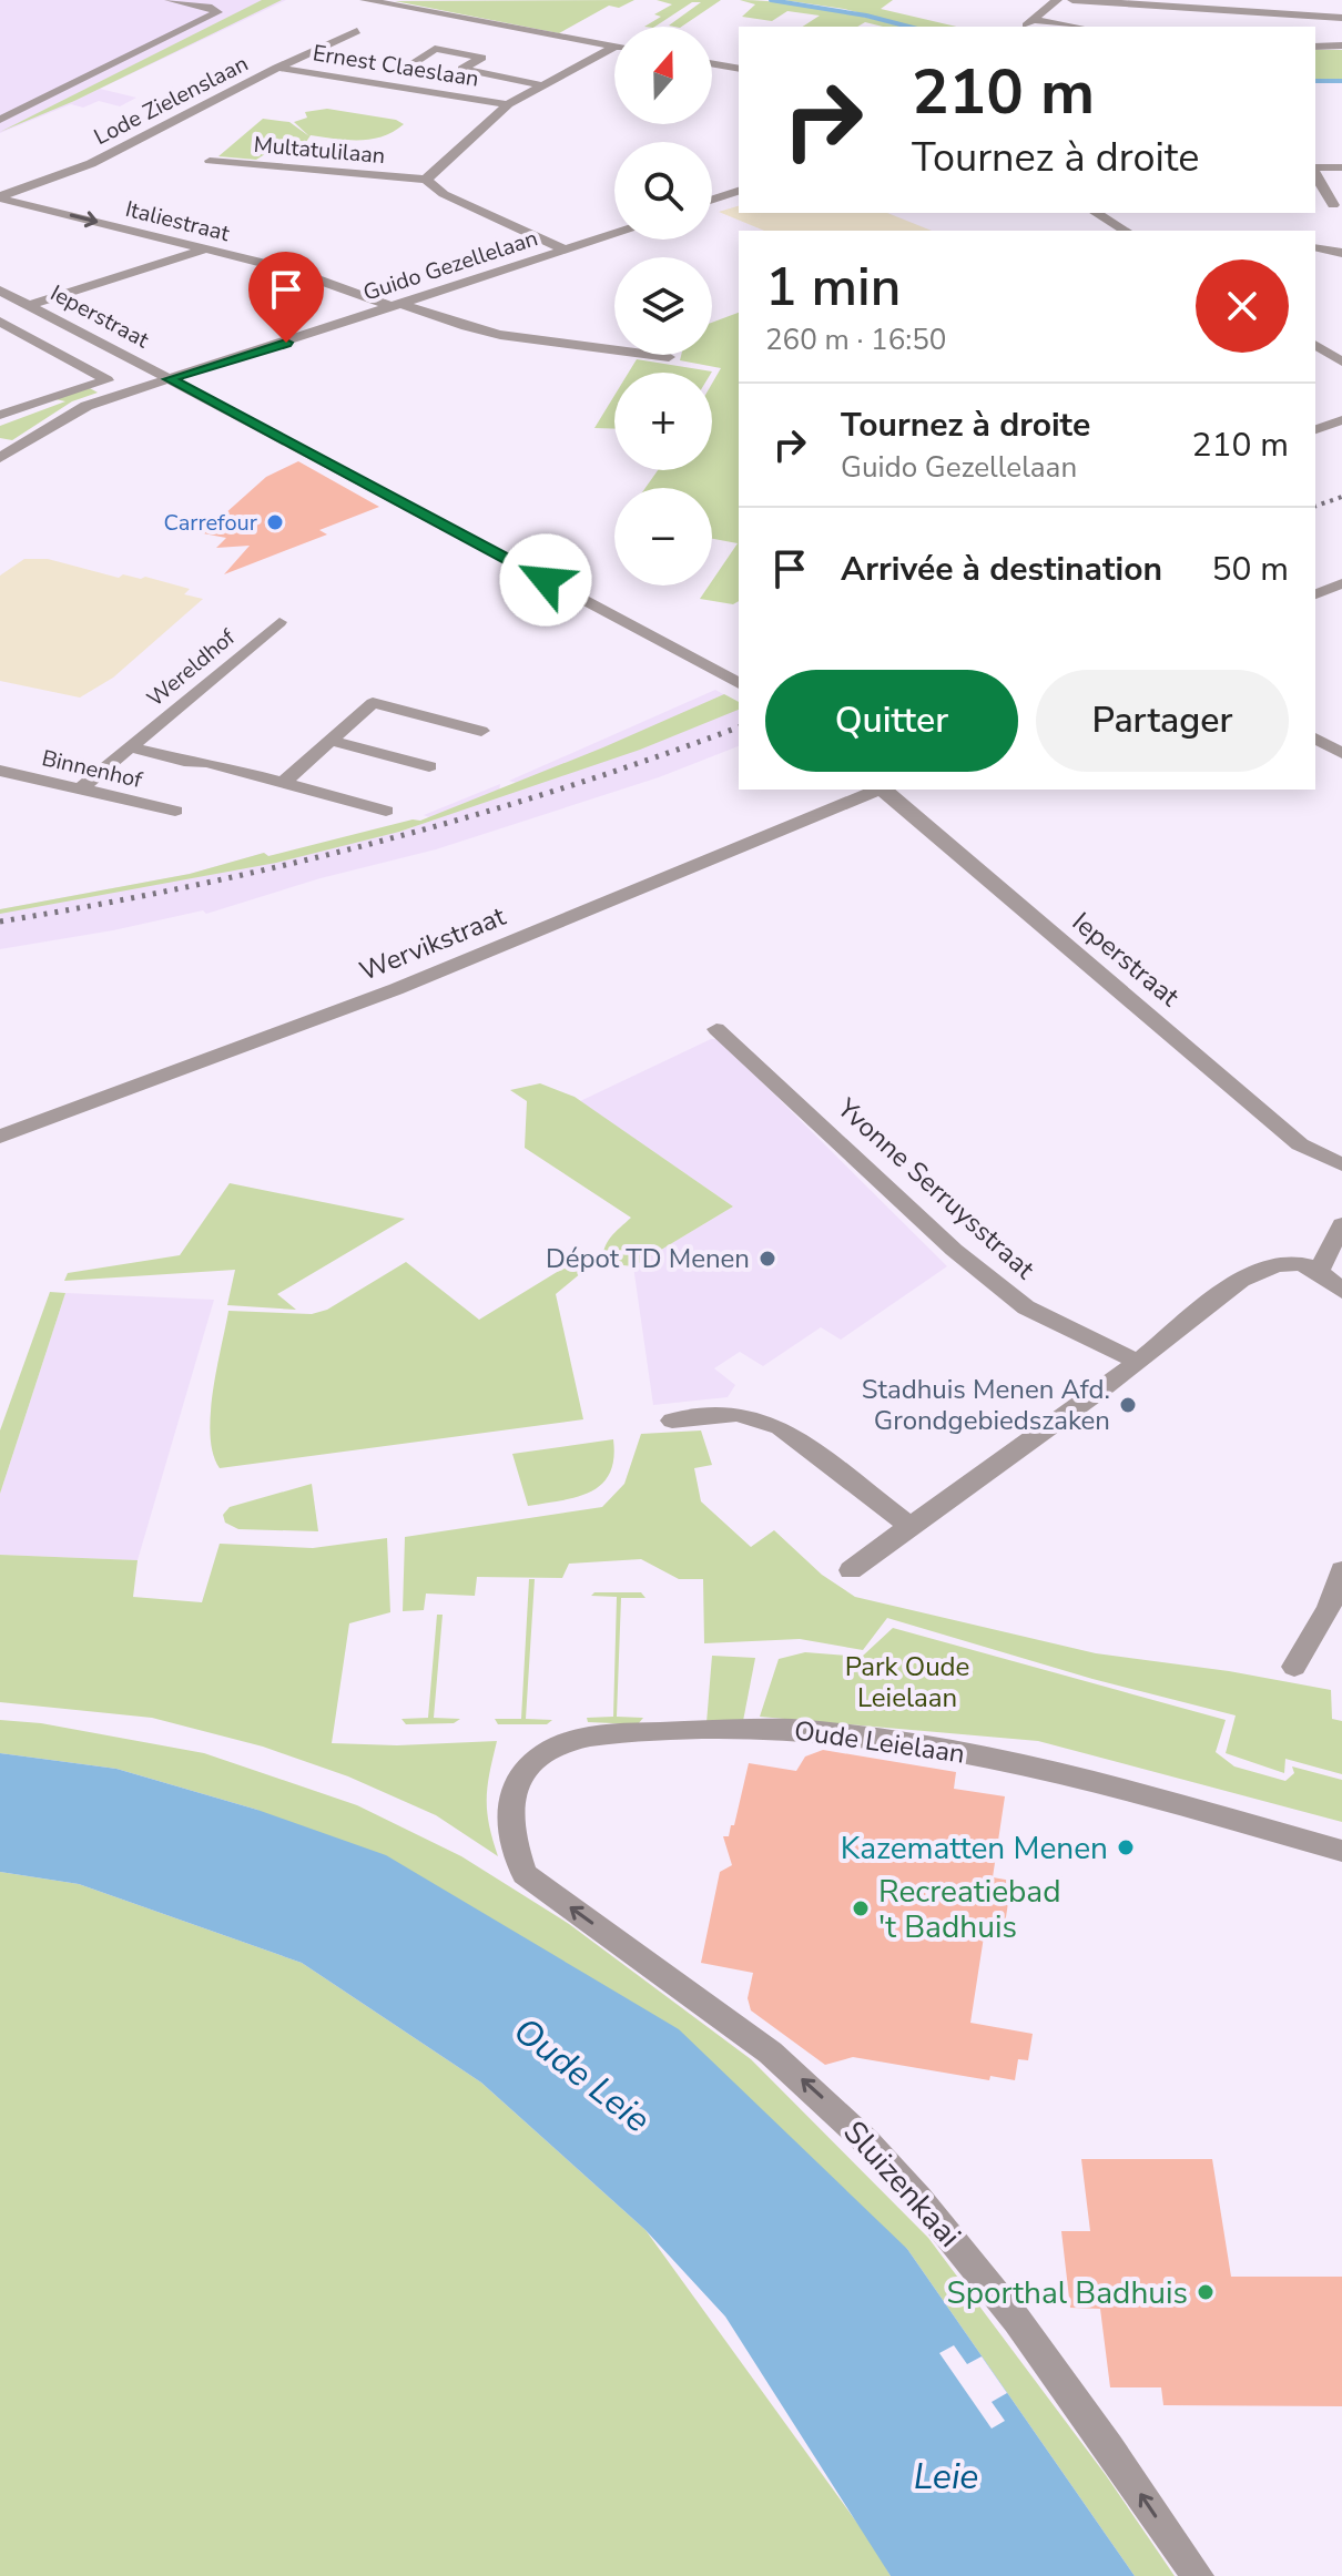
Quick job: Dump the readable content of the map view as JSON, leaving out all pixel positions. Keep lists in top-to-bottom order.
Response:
{
  "streets": {
    "street": [
      "Ernest Claeslaan",
      "Lode Zielenslaan",
      "Multatulilaan",
      "Italiestraat",
      "Guido Gezellelaan",
      "Ieperstraat",
      "Wereldhof",
      "Binnenhof",
      "Wervikstraat",
      "Yvonne Serruysstraat",
      "Oude Leielaan",
      "Sluizenkaai"
    ]
  },
  "crossings": [
    ["Ernest Claeslaan", "Lode Zielenslaan"],
    ["Lode Zielenslaan", "Italiestraat"],
    ["Italiestraat", "Guido Gezellelaan"],
    ["Guido Gezellelaan", "Ieperstraat"],
    ["Wereldhof", "Binnenhof"],
    ["Oude Leielaan", "Sluizenkaai"]
  ],
  "one_way": ["Sluizenkaai"],
  "water": ["Oude Leie", "Leie"],
  "parks": ["Park Oude Leielaan"],
  "places": [
    "Carrefour",
    "Dépot TD Menen",
    "Stadhuis Menen Afd. Grondgebiedszaken",
    "Kazematten Menen",
    "Recreatiebad 't Badhuis",
    "Sporthal Badhuis"
  ],
  "north": "top",
  "page": {
    "map_buttons": ["+", "−"],
    "turn": ["210 m", "Tournez à droite"],
    "heading": ["1 min", "260 m · 16:50"],
    "list": [
      {
        "name": "Tournez à droite",
        "note": "Guido Gezellelaan",
        "value": "210 m"
      },
      {
        "name": "Arrivée à destination",
        "value": "50 m"
      }
    ],
    "buttons": ["Quitter", "Partager"]
  }
}
